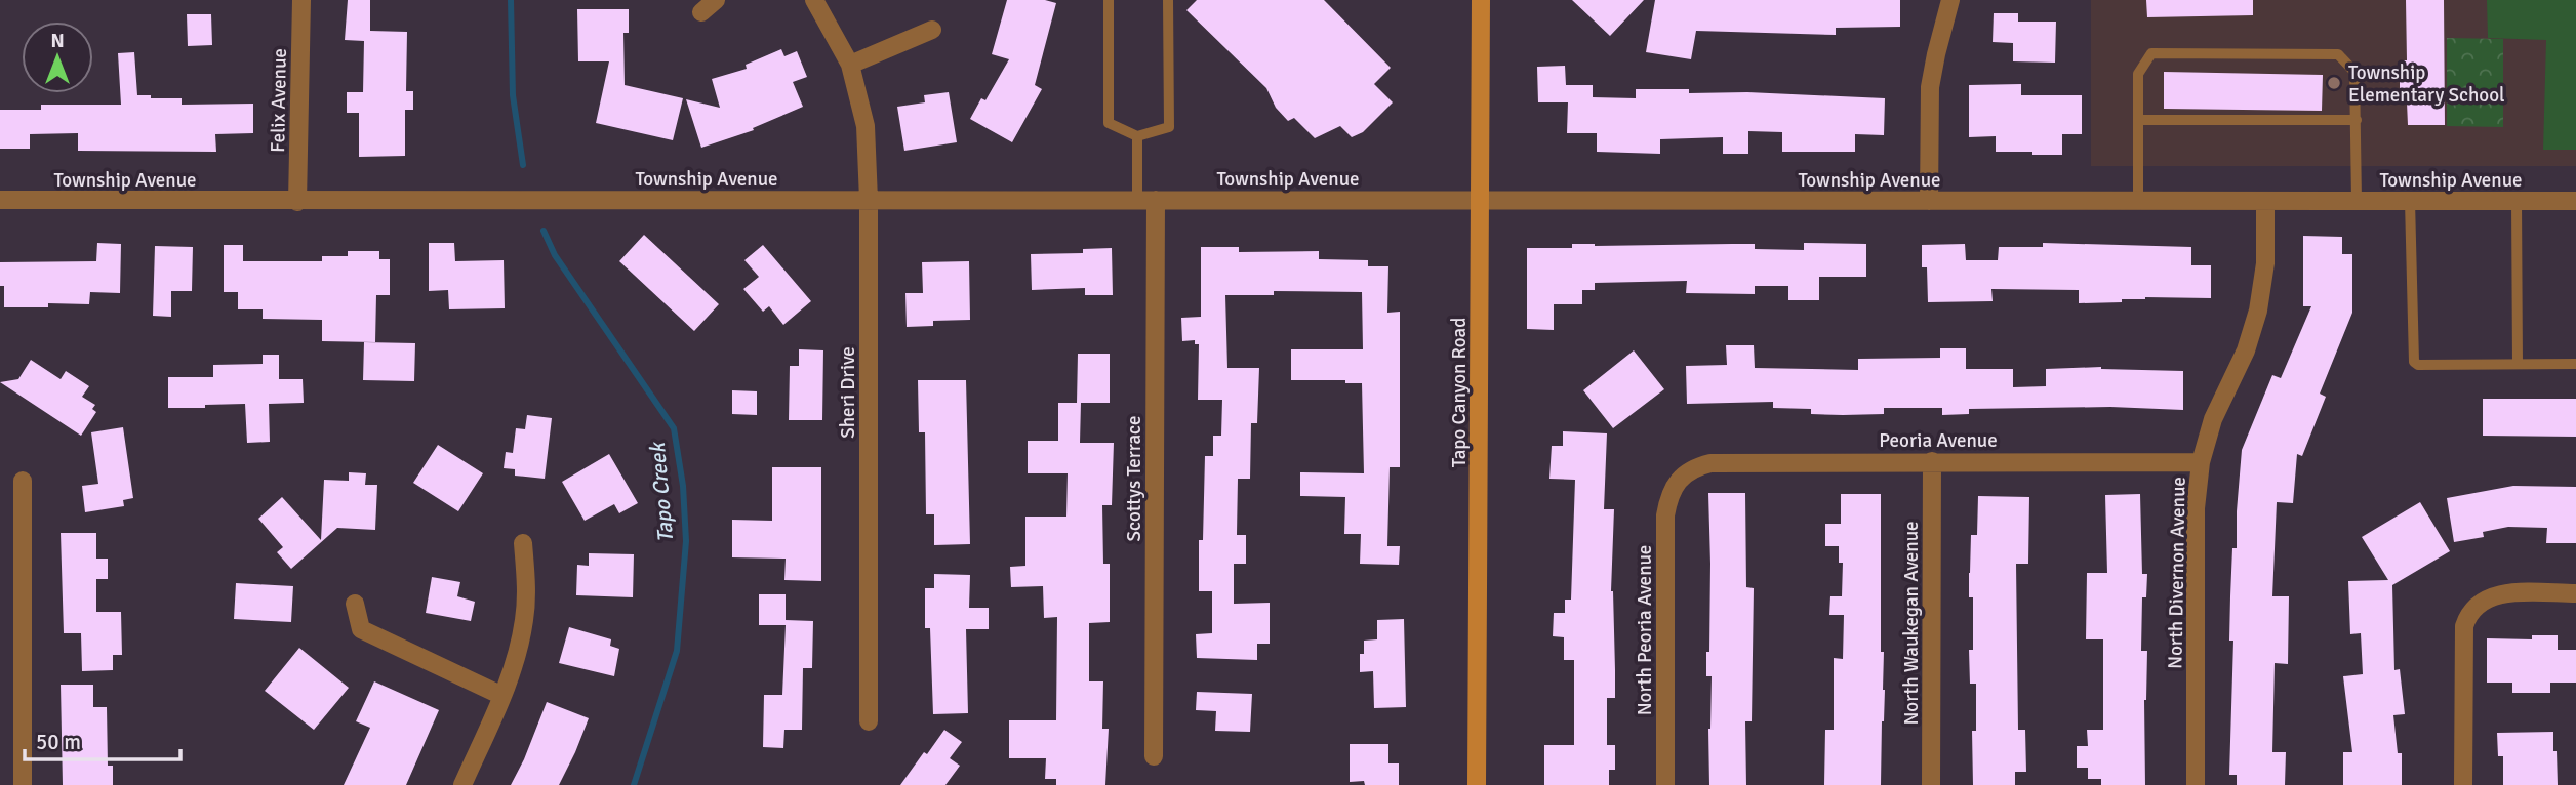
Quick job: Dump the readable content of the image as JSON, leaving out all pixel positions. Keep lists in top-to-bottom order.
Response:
{
  "streets": {
    "main road": ["Tapo Canyon Road"],
    "street": [
      "Felix Avenue",
      "Township Avenue",
      "Sheri Drive",
      "Peoria Avenue",
      "Scottys Terrace",
      "North Divernon Avenue",
      "North Waukegan Avenue",
      "North Peoria Avenue"
    ]
  },
  "crossings": [
    ["Felix Avenue", "Township Avenue"],
    ["Township Avenue", "Sheri Drive"],
    ["Township Avenue", "Tapo Canyon Road"],
    ["Township Avenue", "Scottys Terrace"],
    ["Township Avenue", "North Divernon Avenue"],
    ["Peoria Avenue", "North Divernon Avenue"],
    ["Peoria Avenue", "North Waukegan Avenue"],
    ["Peoria Avenue", "North Peoria Avenue"]
  ],
  "water": ["Tapo Creek"],
  "places": ["Township Elementary School"],
  "scale_bar": "50 m",
  "north": "top"
}
